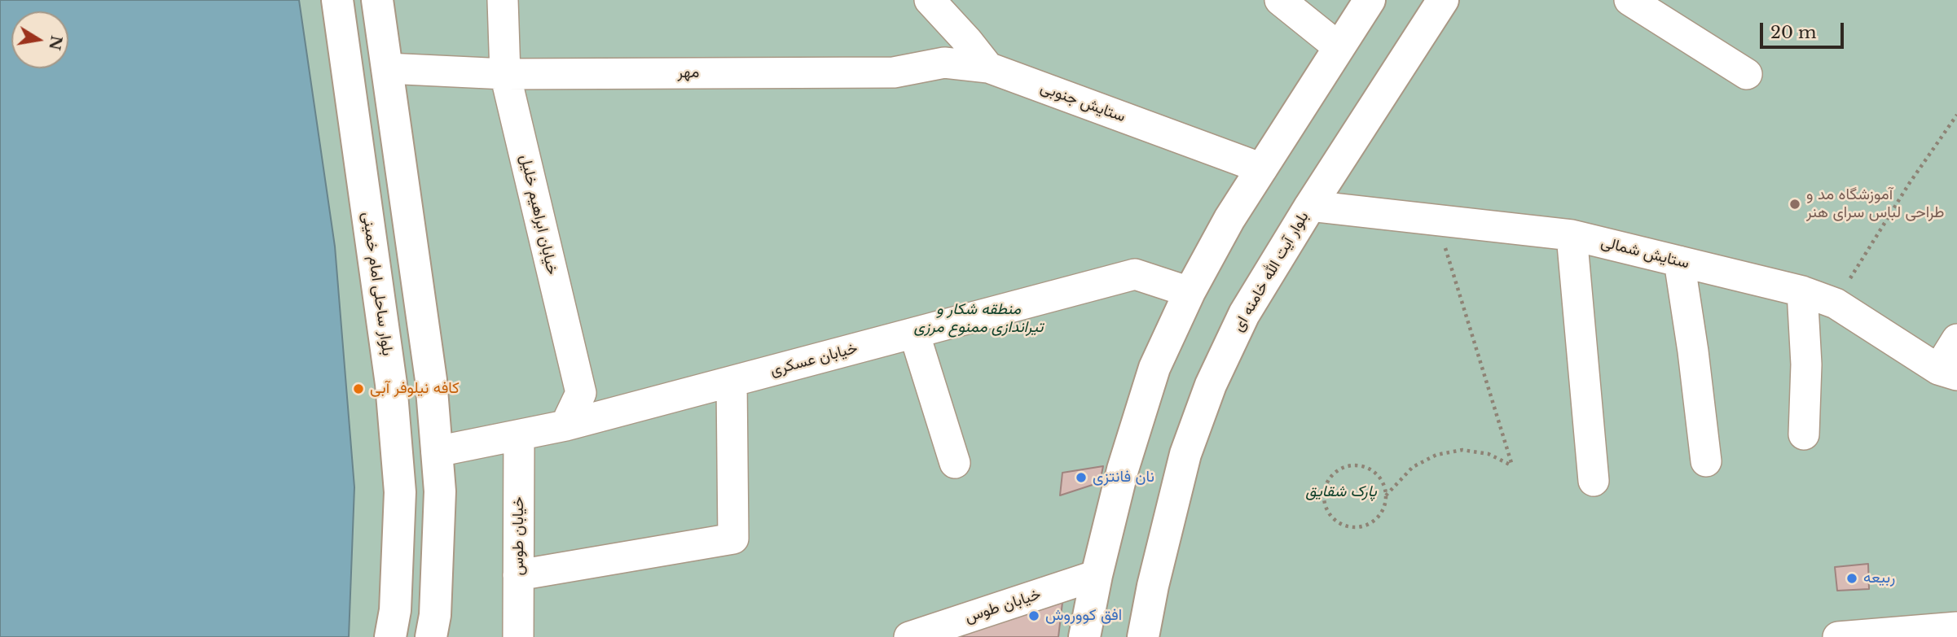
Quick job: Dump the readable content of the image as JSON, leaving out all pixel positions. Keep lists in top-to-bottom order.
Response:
{
  "streets": {
    "main road": ["بلوار آیت الله خامنه ای", "بلوار ساحلی امام خمینی"],
    "street": [
      "مهر",
      "ستایش جنوبی",
      "خیابان ابراهیم خلیل",
      "ستایش شمالی",
      "خیابان عسکری",
      "خیابان طوس"
    ]
  },
  "crossings": [
    ["مهر", "ستایش جنوبی"],
    ["مهر", "خیابان ابراهیم خلیل"],
    ["خیابان ابراهیم خلیل", "خیابان عسکری"],
    ["ستایش شمالی", "بلوار آیت الله خامنه ای"],
    ["خیابان عسکری", "خیابان طوس"]
  ],
  "parks": ["منطقه شکار و تیراندازی ممنوع مرزی", "پارک شقایق"],
  "places": [
    "آموزشگاه مد و طراحی لباس سرای هنر",
    "کافه نیلوفر آبی",
    "نان فانتزی",
    "ربیعه",
    "افق کووروش"
  ],
  "scale_bar": "20 m",
  "north": "right"
}
